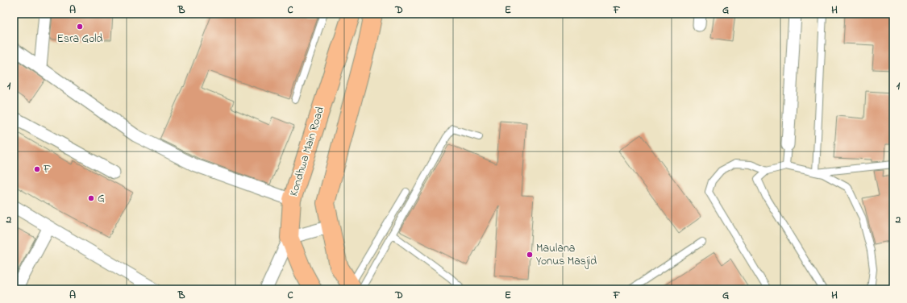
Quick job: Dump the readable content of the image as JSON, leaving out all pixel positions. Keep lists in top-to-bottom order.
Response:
{
  "streets": {
    "main road": ["Kondhwa Main Road"]
  },
  "places": [
    "Esra Gold",
    "F",
    "G",
    "Maulana Yonus Masjid"
  ],
  "grid": {
    "columns": [
      "A",
      "B",
      "C",
      "D",
      "E",
      "F",
      "G",
      "H"
    ],
    "rows": ["1", "2"]
  }
}
